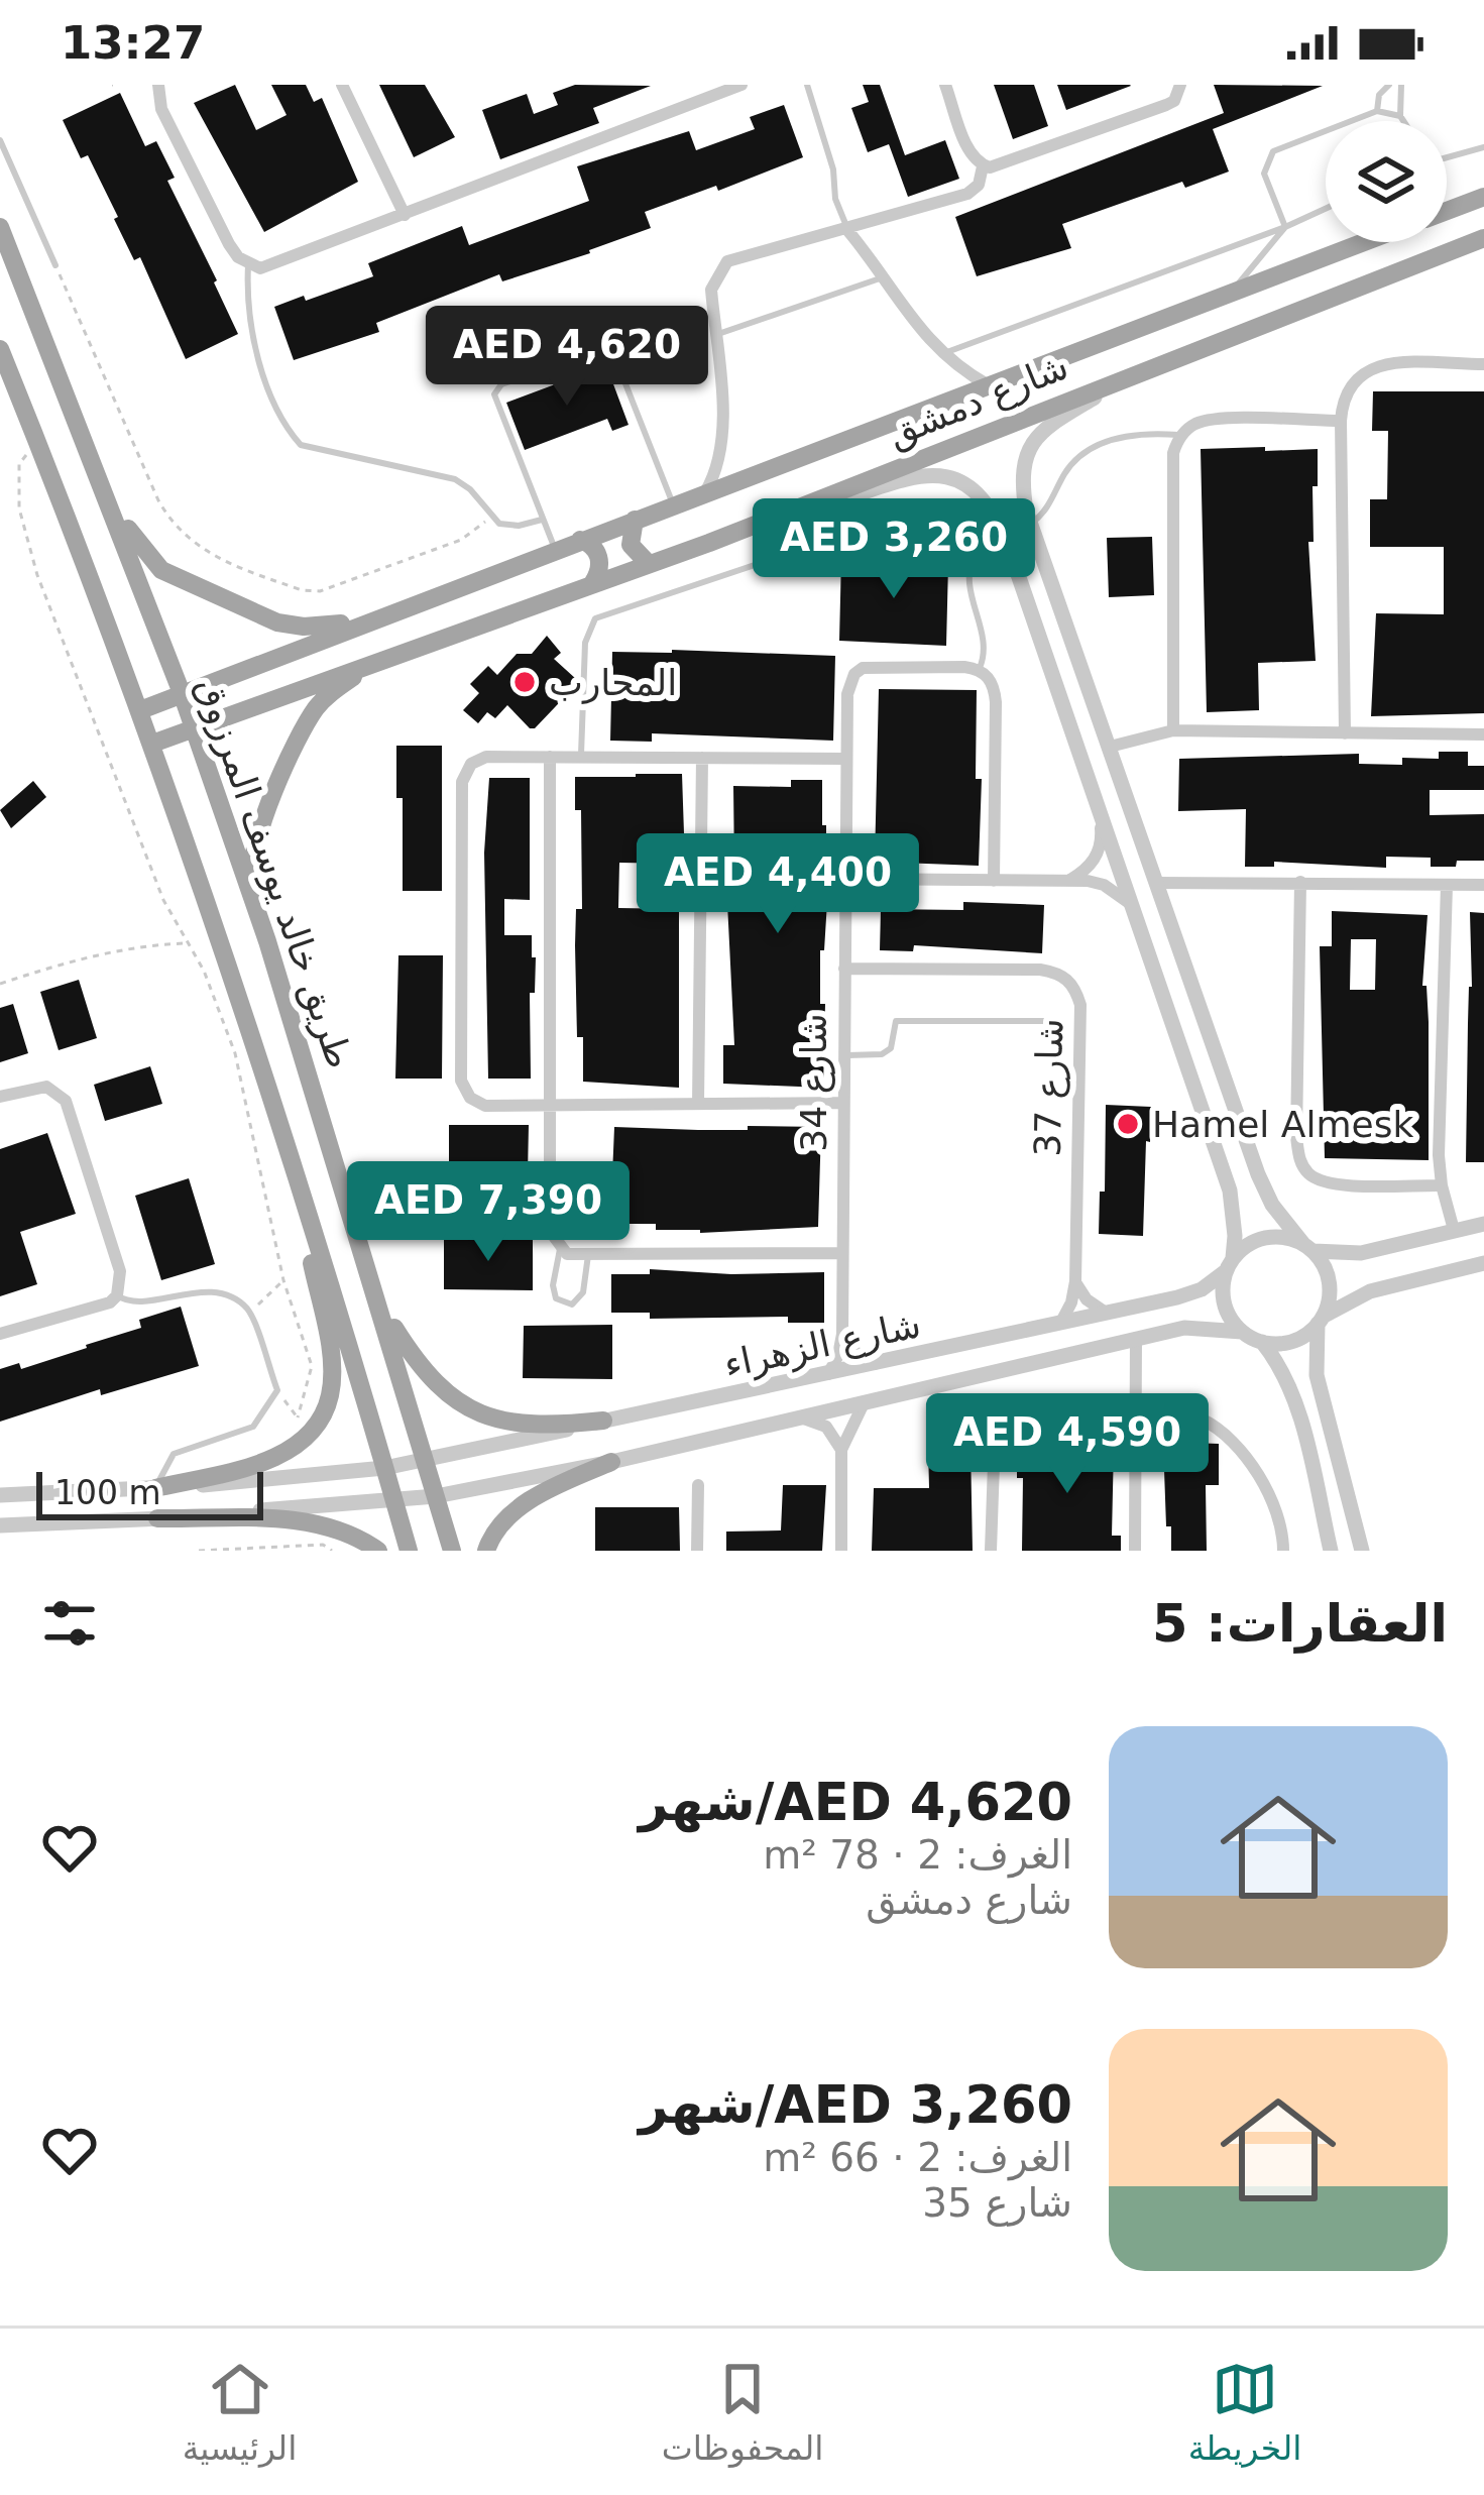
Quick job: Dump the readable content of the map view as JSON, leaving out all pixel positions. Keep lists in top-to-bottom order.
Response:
{
  "streets": {
    "main road": ["شارع دمشق", "طريق خالد يوسف المرزوق"],
    "street": ["شارع 34", "شارع 37", "شارع الزهراء"]
  },
  "crossings": [
    ["شارع دمشق", "طريق خالد يوسف المرزوق"],
    ["طريق خالد يوسف المرزوق", "شارع الزهراء"],
    ["شارع 34", "شارع 37"],
    ["شارع 34", "شارع الزهراء"],
    ["شارع 37", "شارع الزهراء"]
  ],
  "places": ["المحارب", "Hamel Almesk"],
  "scale_bar": "100 m",
  "page": {
    "status": "13:27",
    "price": [
      "AED 4,620",
      "AED 3,260",
      "AED 4,400",
      "AED 7,390",
      "AED 4,590"
    ],
    "scale": "100 m",
    "heading": "العقارات: 5",
    "list": [
      {
        "name": "AED 4,620/شهر",
        "note": "الغرف: 2 · 78 m² · شارع دمشق"
      },
      {
        "name": "AED 3,260/شهر",
        "note": "الغرف: 2 · 66 m² · شارع 35"
      }
    ],
    "tabs": ["الخريطة", "المحفوظات", "الرئيسية"]
  }
}
